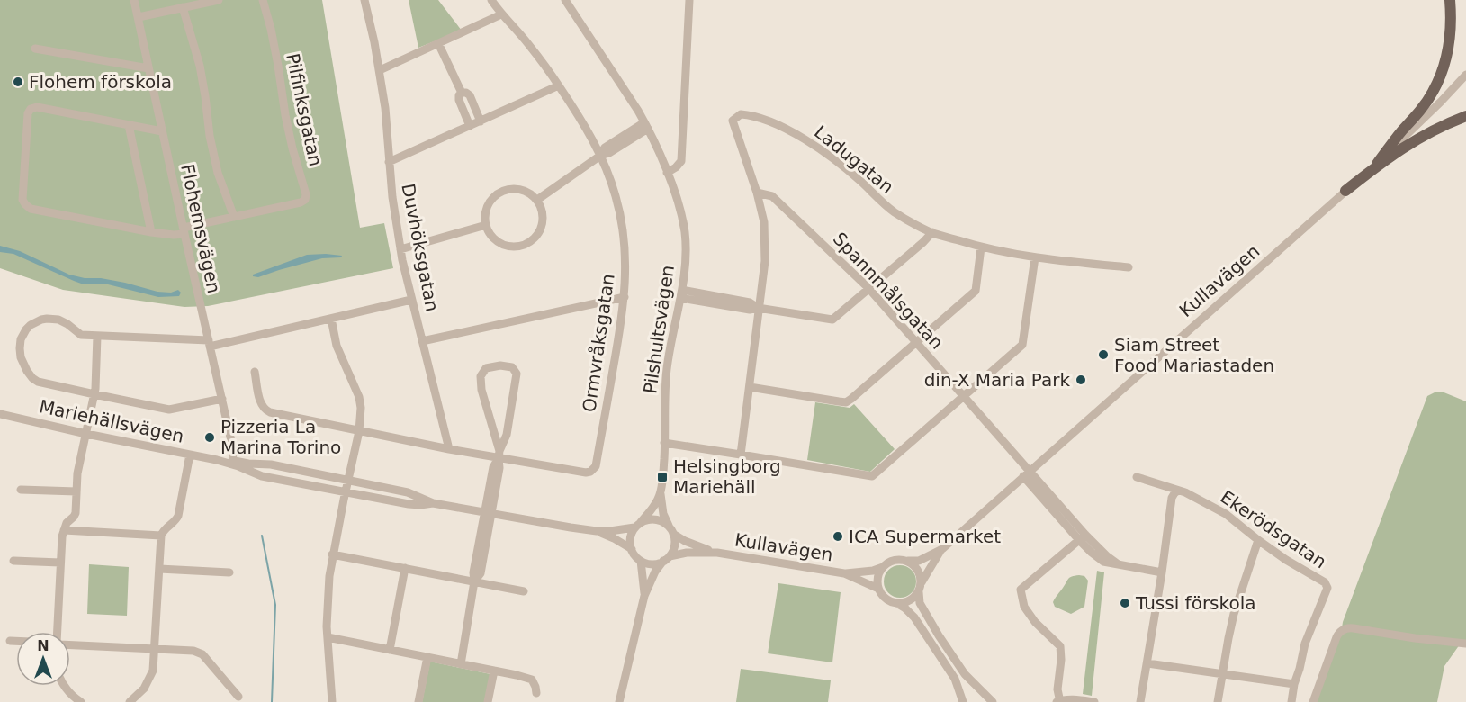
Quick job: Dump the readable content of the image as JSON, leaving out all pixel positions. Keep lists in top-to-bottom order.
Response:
{
  "streets": {
    "street": [
      "Pilfinksgatan",
      "Ladugatan",
      "Flohemsvägen",
      "Duvhöksgatan",
      "Kullavägen",
      "Spannmålsgatan",
      "Pilshultsvägen",
      "Ormvråksgatan",
      "Mariehällsvägen",
      "Ekerödsgatan"
    ]
  },
  "crossings": [
    ["Pilfinksgatan", "Flohemsvägen"],
    ["Ladugatan", "Spannmålsgatan"],
    ["Flohemsvägen", "Mariehällsvägen"],
    ["Kullavägen", "Spannmålsgatan"],
    ["Kullavägen", "Pilshultsvägen"],
    ["Kullavägen", "Mariehällsvägen"],
    ["Pilshultsvägen", "Mariehällsvägen"]
  ],
  "places": {
    "other": [
      "Flohem förskola",
      "Siam Street Food Mariastaden",
      "din-X Maria Park",
      "Pizzeria La Marina Torino",
      "ICA Supermarket",
      "Tussi förskola"
    ],
    "transit": ["Helsingborg Mariehäll"]
  },
  "north": "top"
}
